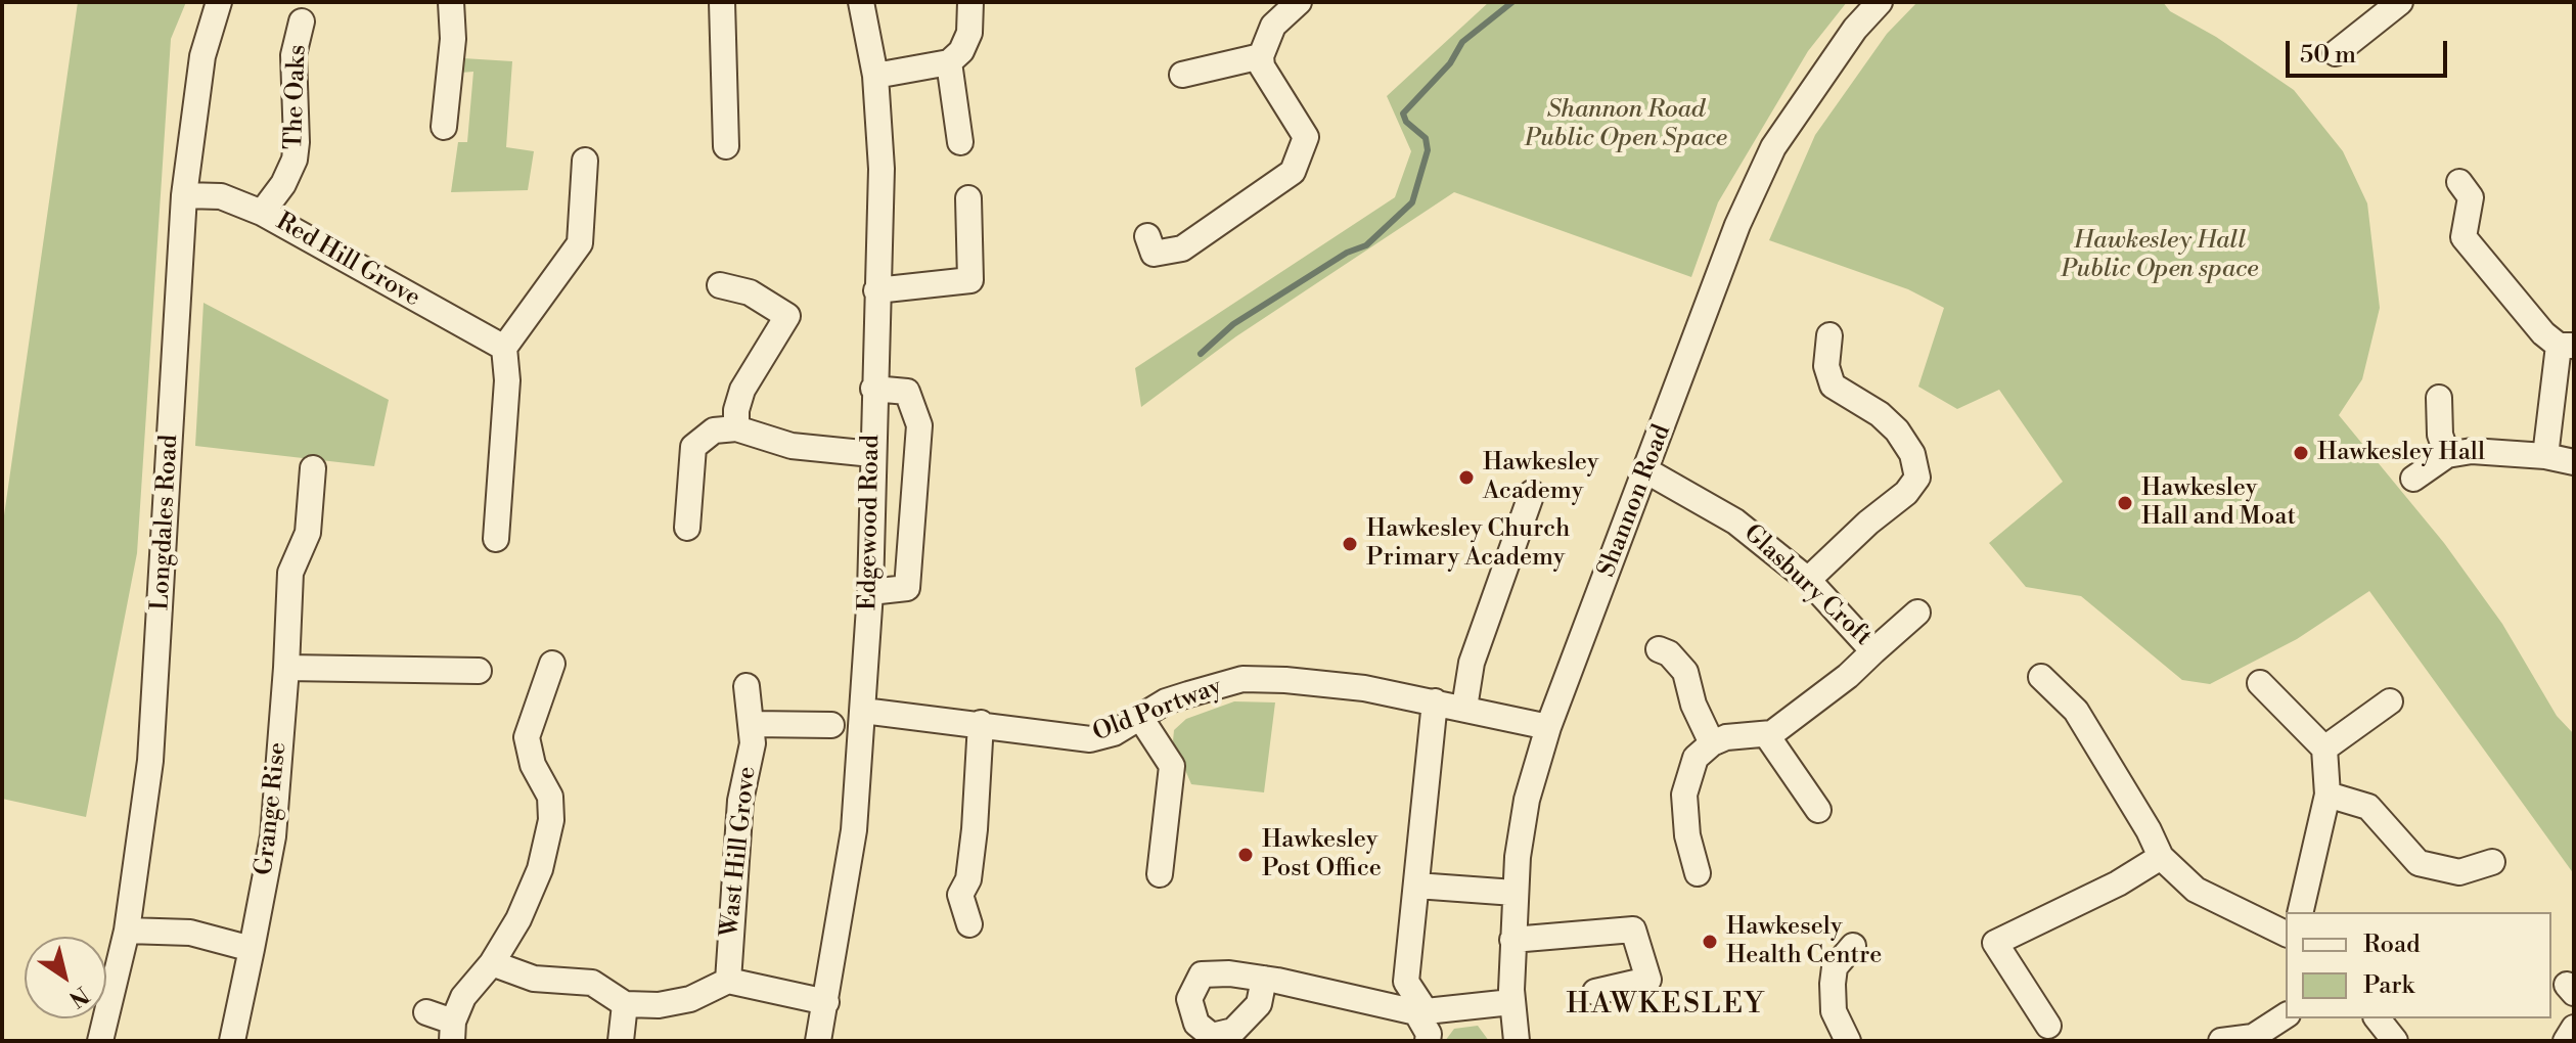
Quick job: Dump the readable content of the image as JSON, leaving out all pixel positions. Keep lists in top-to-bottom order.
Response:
{
  "streets": {
    "street": [
      "The Oaks",
      "Red Hill Grove",
      "Shannon Road",
      "Longdales Road",
      "Edgewood Road",
      "Glasbury Croft",
      "Old Portway",
      "Grange Rise",
      "Wast Hill Grove"
    ]
  },
  "crossings": [
    ["The Oaks", "Red Hill Grove"],
    ["Red Hill Grove", "Longdales Road"],
    ["Shannon Road", "Glasbury Croft"],
    ["Shannon Road", "Old Portway"],
    ["Edgewood Road", "Old Portway"]
  ],
  "districts": ["HAWKESLEY"],
  "parks": ["Shannon Road Public Open Space", "Hawkesley Hall Public Open space"],
  "places": [
    "Hawkesley Hall",
    "Hawkesley Academy",
    "Hawkesley Hall and Moat",
    "Hawkesley Church Primary Academy",
    "Hawkesley Post Office",
    "Hawkesely Health Centre"
  ],
  "legend": ["Road", "Park"],
  "scale_bar": "50 m",
  "north": "bottom right"
}
